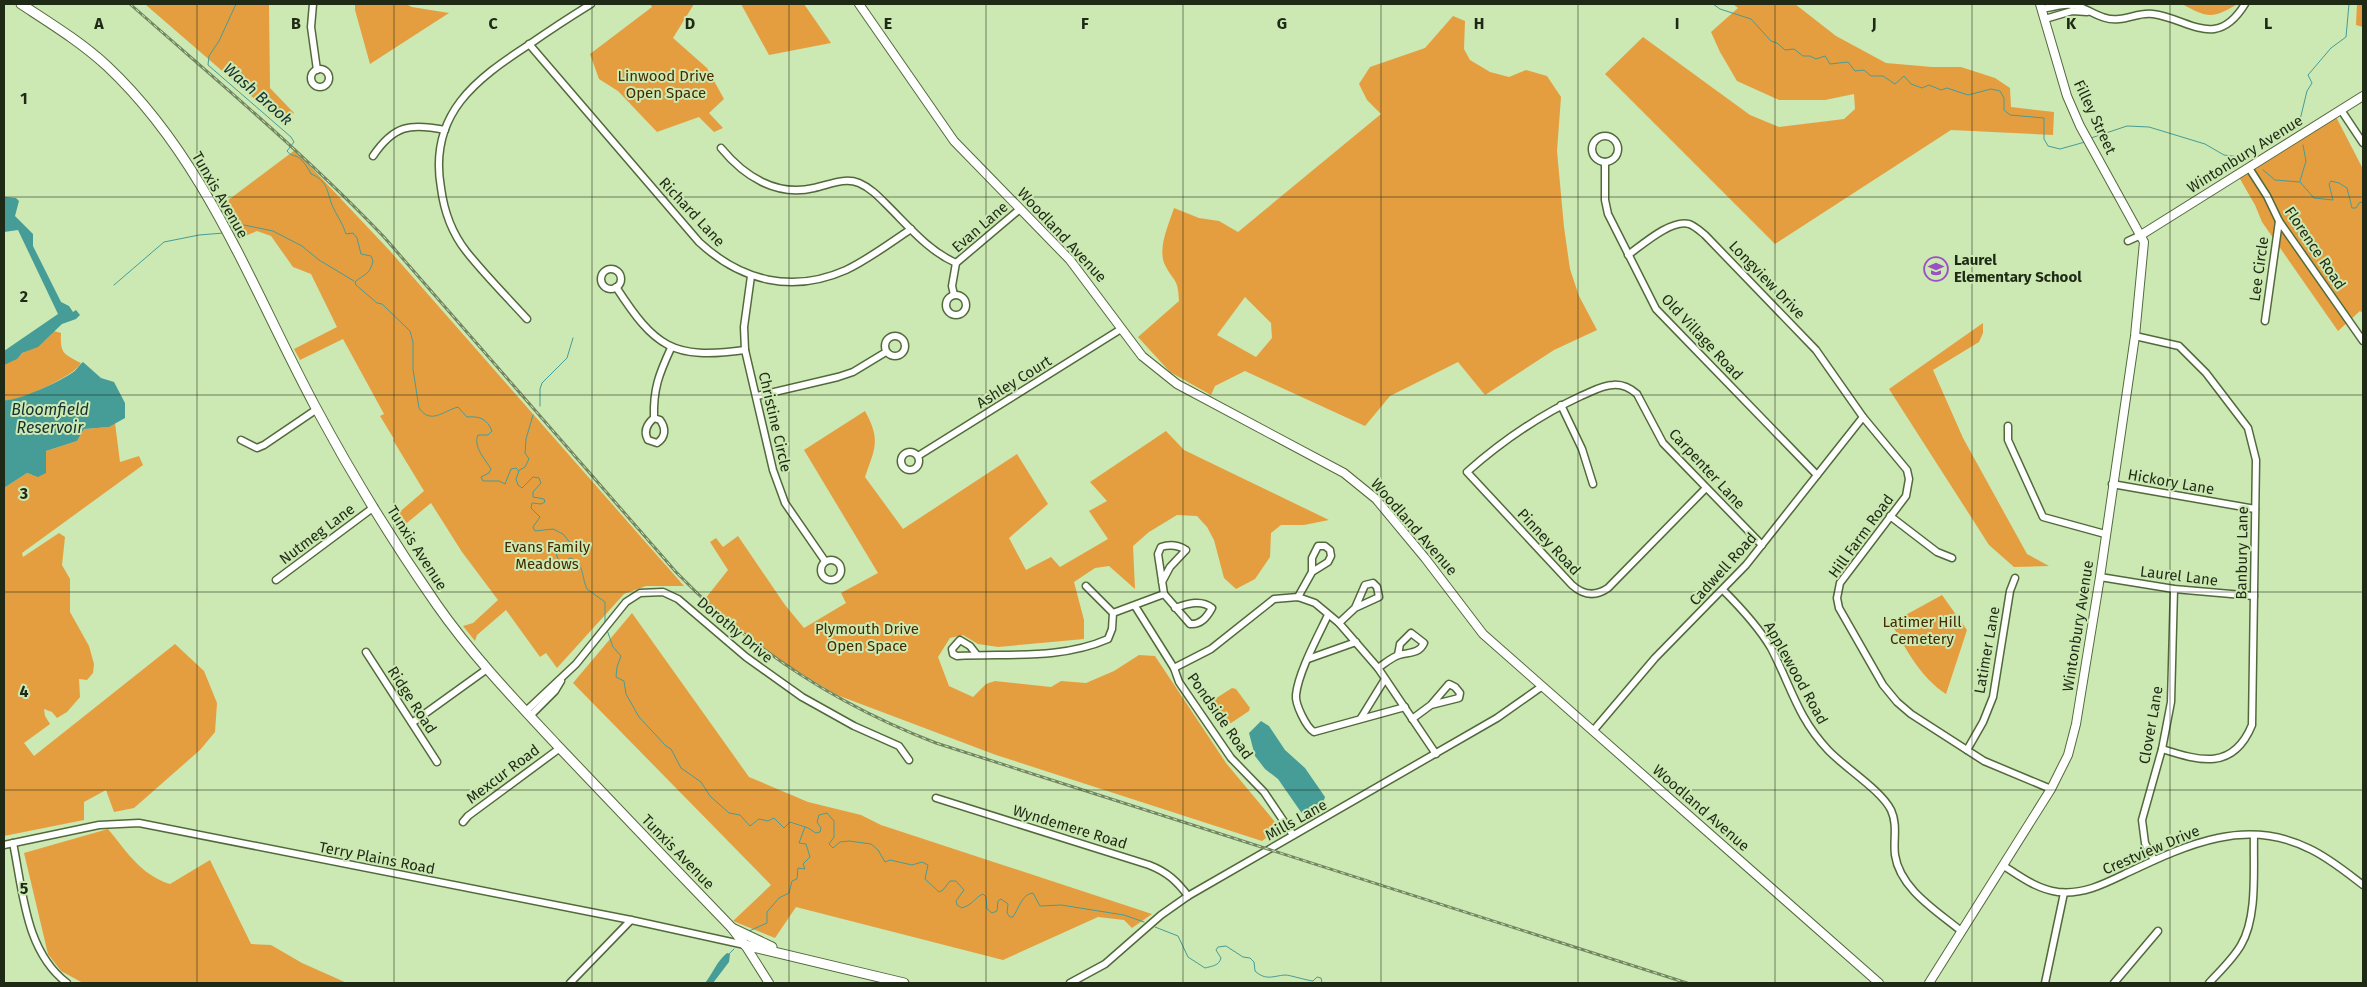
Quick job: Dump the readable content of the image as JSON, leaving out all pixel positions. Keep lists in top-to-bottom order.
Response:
{
  "streets": {
    "main road": ["Tunxis Avenue"],
    "street": [
      "Filley Street",
      "Wintonbury Avenue",
      "Richard Lane",
      "Evan Lane",
      "Woodland Avenue",
      "Florence Road",
      "Lee Circle",
      "Longview Drive",
      "Old Village Road",
      "Ashley Court",
      "Christine Circle",
      "Carpenter Lane",
      "Hickory Lane",
      "Nutmeg Lane",
      "Hill Farm Road",
      "Pinney Road",
      "Banbury Lane",
      "Cadwell Road",
      "Laurel Lane",
      "Dorothy Drive",
      "Latimer Lane",
      "Applewood Road",
      "Ridge Road",
      "Pondside Road",
      "Clover Lane",
      "Mexcur Road",
      "Mills Lane",
      "Wyndemere Road",
      "Crestview Drive",
      "Terry Plains Road"
    ]
  },
  "crossings": [
    ["Filley Street", "Wintonbury Avenue"],
    ["Wintonbury Avenue", "Florence Road"],
    ["Wintonbury Avenue", "Hickory Lane"],
    ["Wintonbury Avenue", "Hill Farm Road"],
    ["Wintonbury Avenue", "Banbury Lane"],
    ["Wintonbury Avenue", "Laurel Lane"],
    ["Wintonbury Avenue", "Applewood Road"],
    ["Wintonbury Avenue", "Crestview Drive"],
    ["Tunxis Avenue", "Nutmeg Lane"],
    ["Tunxis Avenue", "Dorothy Drive"],
    ["Tunxis Avenue", "Mexcur Road"],
    ["Tunxis Avenue", "Terry Plains Road"],
    ["Richard Lane", "Christine Circle"],
    ["Evan Lane", "Woodland Avenue"],
    ["Woodland Avenue", "Ashley Court"],
    ["Woodland Avenue", "Cadwell Road"],
    ["Woodland Avenue", "Mills Lane"],
    ["Florence Road", "Lee Circle"],
    ["Longview Drive", "Old Village Road"],
    ["Longview Drive", "Hill Farm Road"],
    ["Longview Drive", "Cadwell Road"],
    ["Old Village Road", "Cadwell Road"],
    ["Carpenter Lane", "Pinney Road"],
    ["Carpenter Lane", "Cadwell Road"],
    ["Hickory Lane", "Banbury Lane"],
    ["Hill Farm Road", "Cadwell Road"],
    ["Hill Farm Road", "Latimer Lane"],
    ["Banbury Lane", "Laurel Lane"],
    ["Banbury Lane", "Clover Lane"],
    ["Cadwell Road", "Applewood Road"],
    ["Laurel Lane", "Clover Lane"],
    ["Pondside Road", "Mills Lane"],
    ["Clover Lane", "Crestview Drive"],
    ["Mills Lane", "Wyndemere Road"]
  ],
  "water": ["Wash Brook", "Bloomfield Reservoir"],
  "parks": [
    "Linwood Drive Open Space",
    "Evans Family Meadows",
    "Latimer Hill Cemetery",
    "Plymouth Drive Open Space"
  ],
  "places": {
    "school or university": ["Laurel Elementary School"]
  },
  "grid": {
    "columns": [
      "A",
      "B",
      "C",
      "D",
      "E",
      "F",
      "G",
      "H",
      "I",
      "J",
      "K",
      "L"
    ],
    "rows": [
      "1",
      "2",
      "3",
      "4",
      "5"
    ]
  }
}
